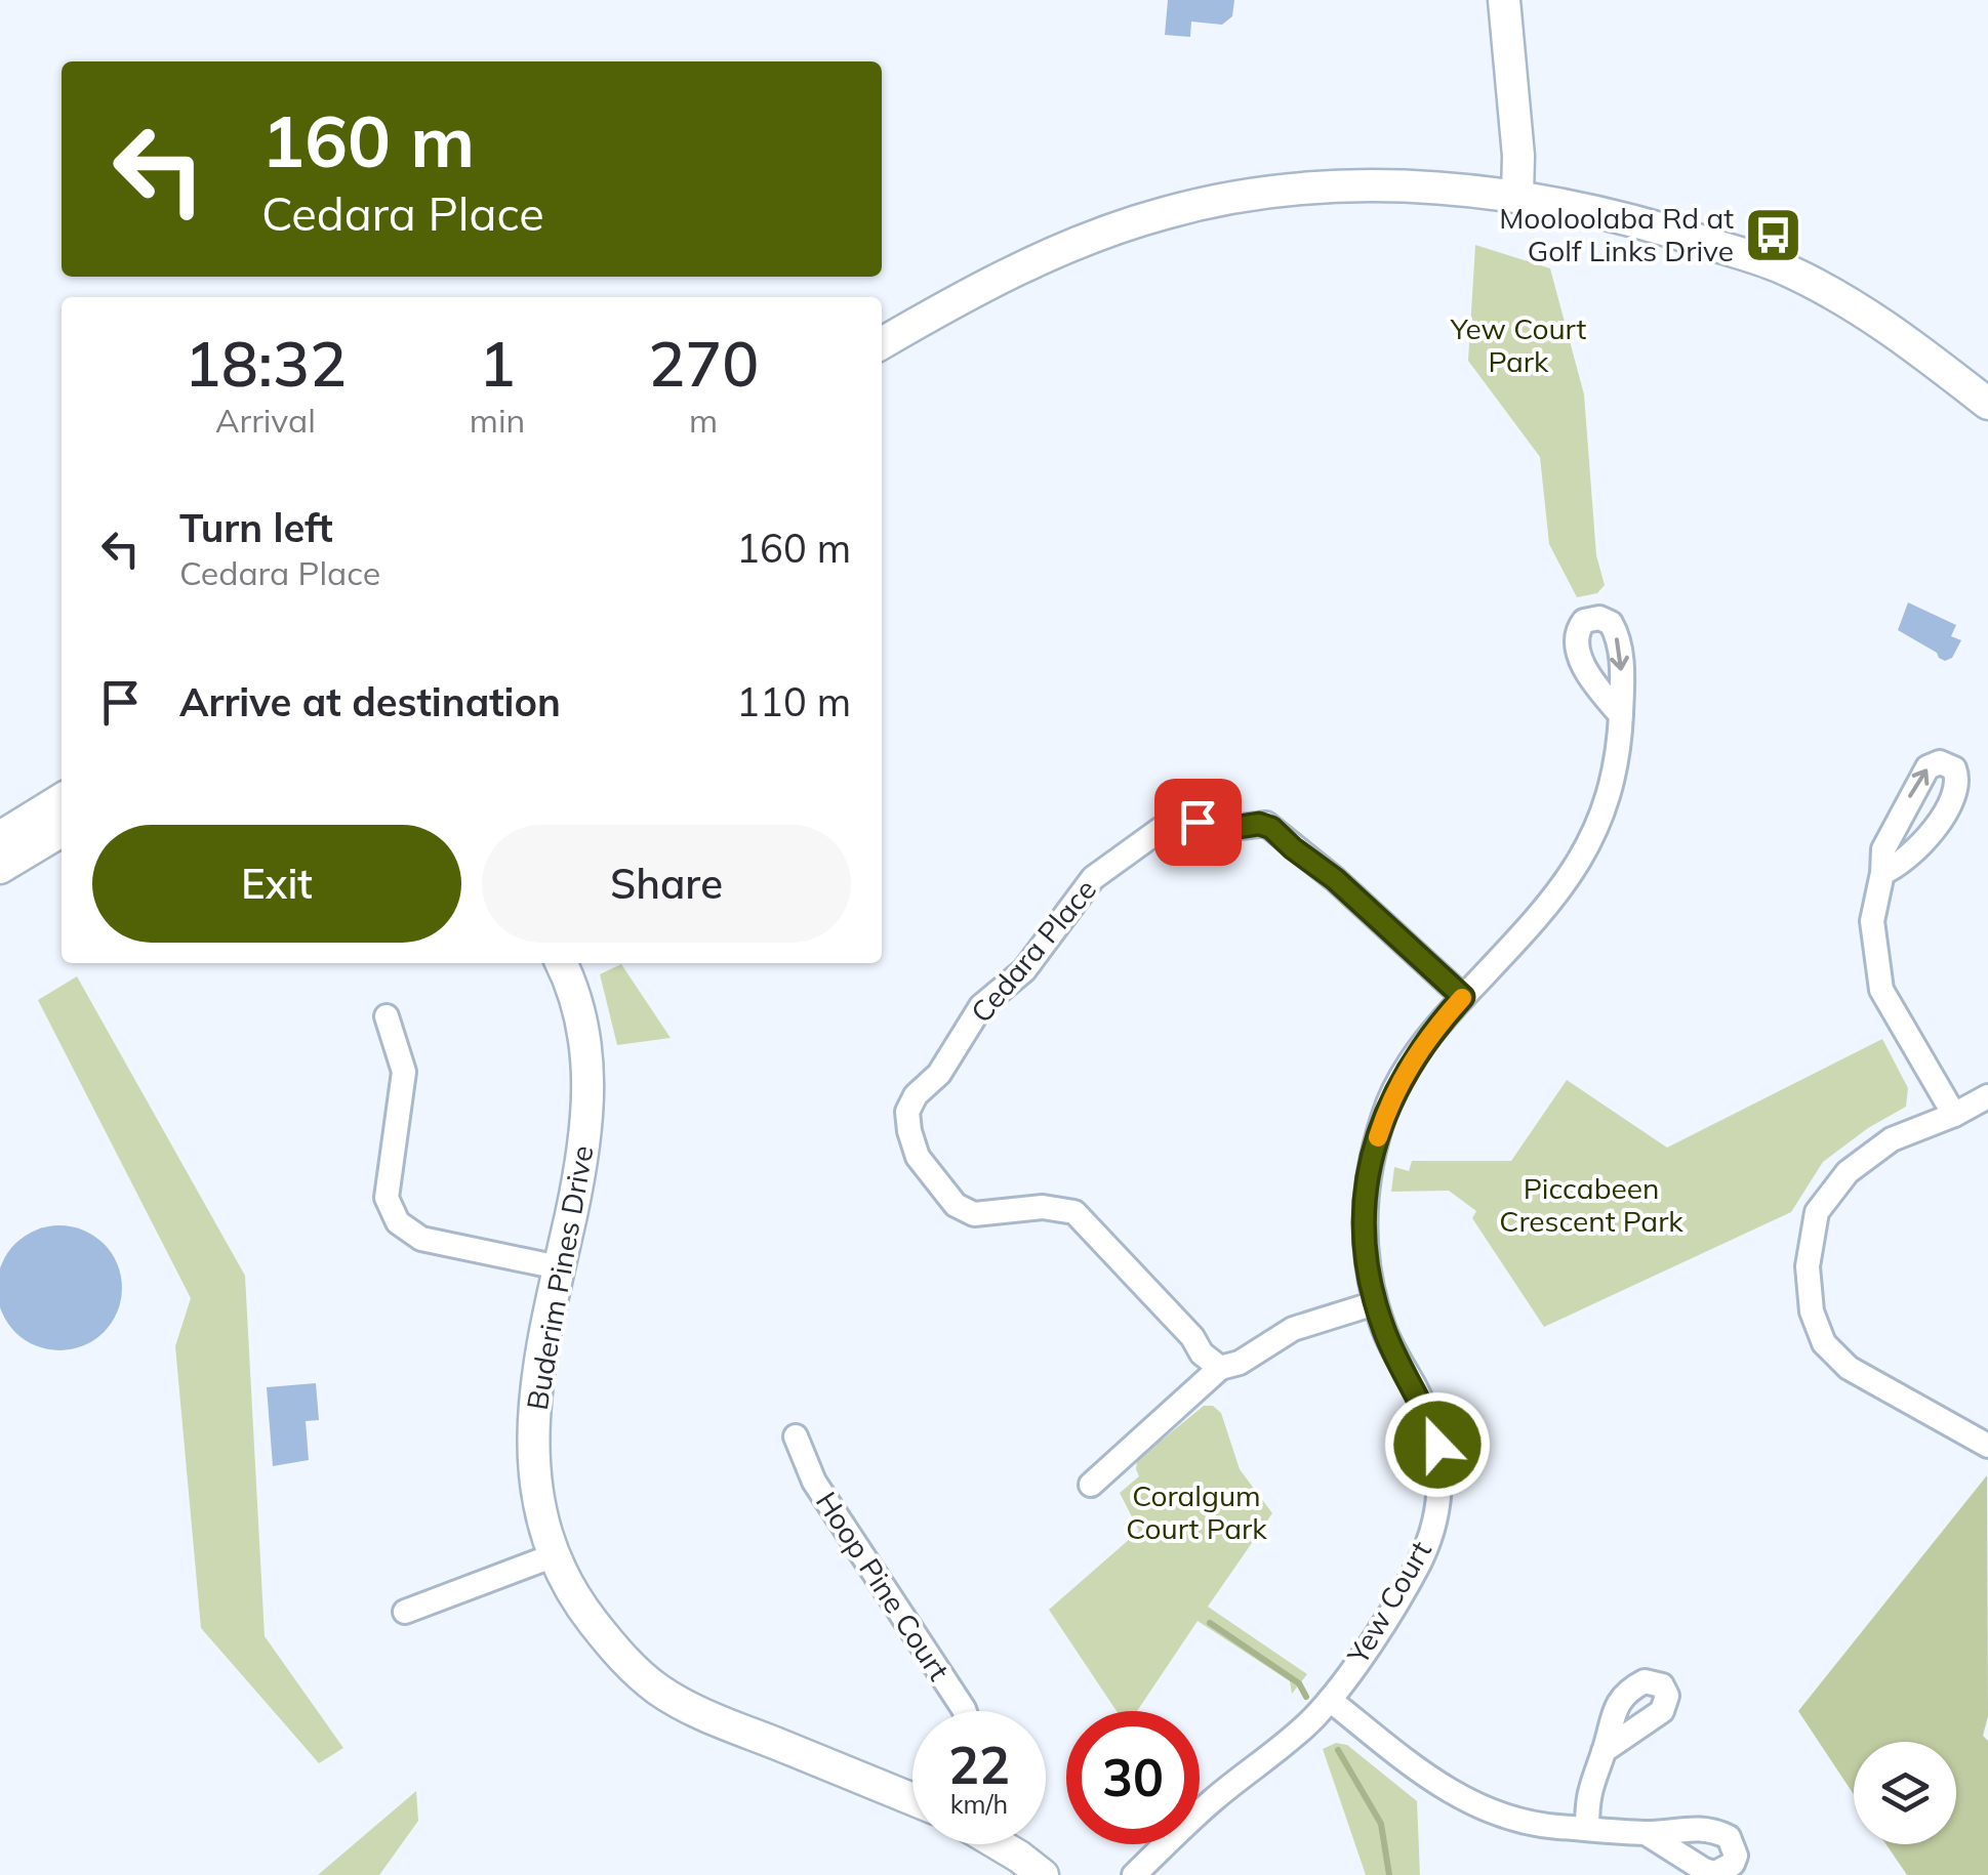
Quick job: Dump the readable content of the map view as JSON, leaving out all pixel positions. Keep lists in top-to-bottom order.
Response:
{
  "streets": {
    "main road": ["Buderim Pines Drive"],
    "street": ["Cedara Place", "Hoop Pine Court", "Yew Court"]
  },
  "crossings": [
    ["Cedara Place", "Yew Court"]
  ],
  "parks": ["Yew Court Park", "Piccabeen Crescent Park", "Coralgum Court Park"],
  "places": {
    "bus stop": ["Mooloolaba Rd at Golf Links Drive"]
  },
  "page": {
    "turn": ["160 m", "Cedara Place"],
    "eta": [
      "18:32",
      "Arrival",
      "1",
      "min",
      "270",
      "m"
    ],
    "list": [
      {
        "name": "Turn left",
        "note": "Cedara Place",
        "value": "160 m"
      },
      {
        "name": "Arrive at destination",
        "value": "110 m"
      }
    ],
    "buttons": ["Exit", "Share"],
    "speed": "22 km/h",
    "limit": "30"
  }
}
